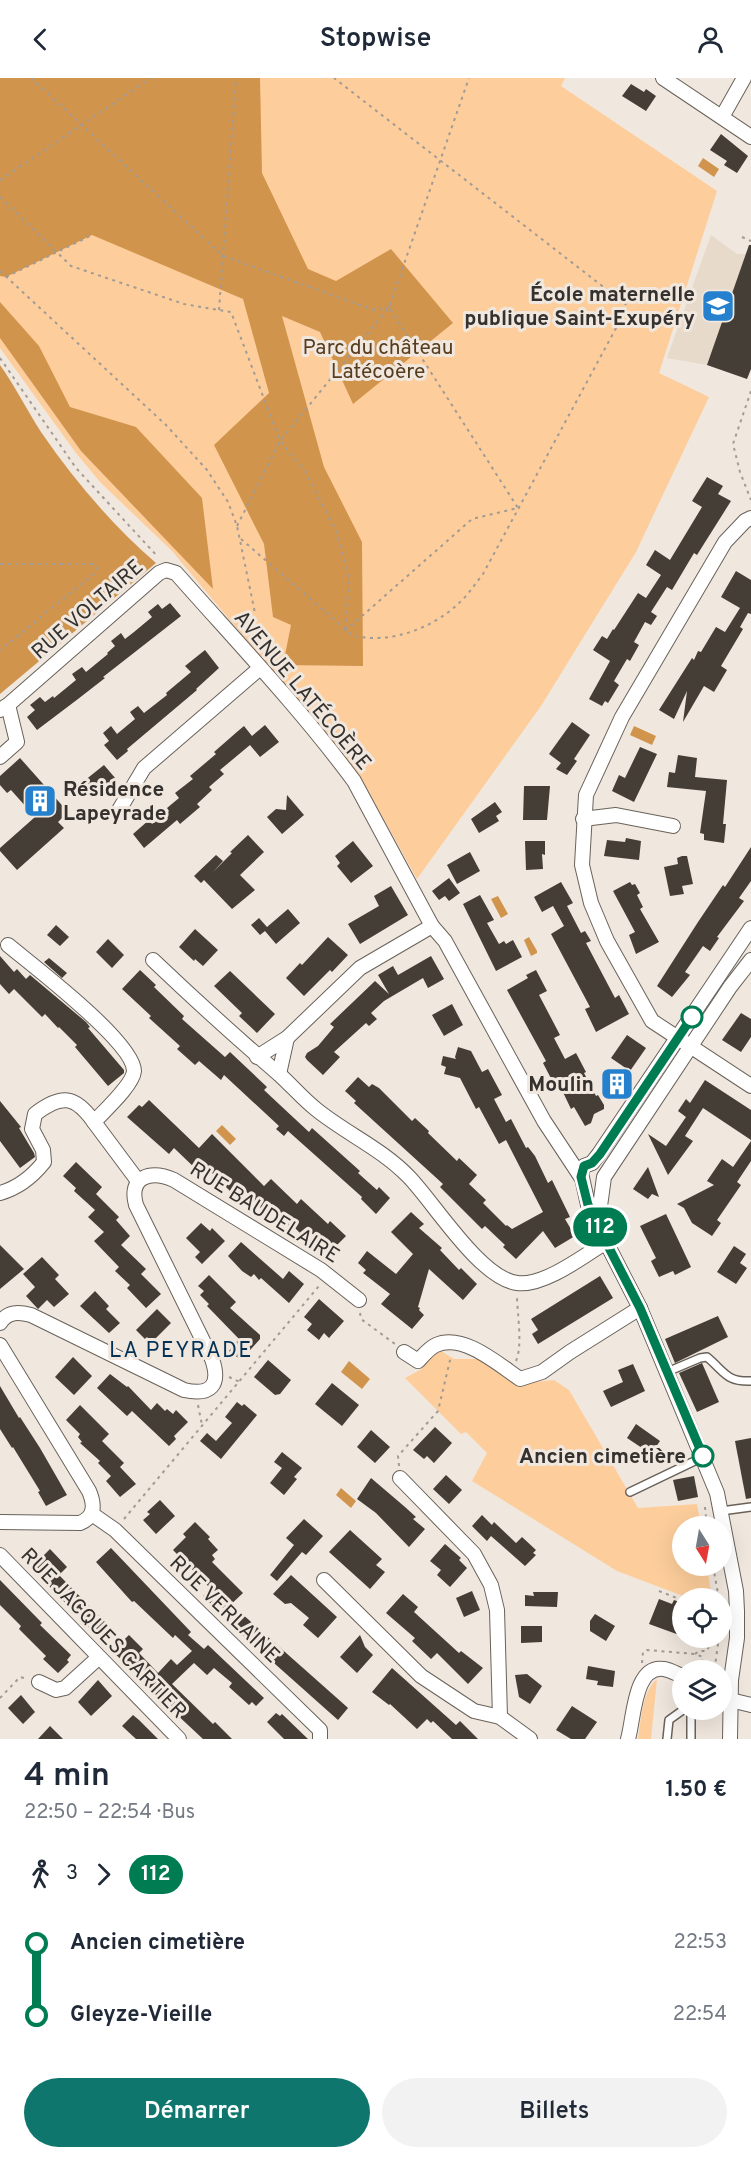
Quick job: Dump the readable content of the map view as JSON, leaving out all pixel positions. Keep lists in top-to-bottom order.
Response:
{
  "streets": {
    "street": [
      "RUE VOLTAIRE",
      "AVENUE LATÉCOÈRE",
      "RUE BAUDELAIRE",
      "RUE VERLAINE",
      "RUE JACQUES CARTIER"
    ]
  },
  "crossings": [
    ["RUE VOLTAIRE", "AVENUE LATÉCOÈRE"]
  ],
  "districts": ["LA PEYRADE"],
  "parks": ["Parc du château Latécoère"],
  "places": {
    "school or university": ["École maternelle publique Saint-Exupéry"],
    "building": ["Résidence Lapeyrade", "Moulin"],
    "other": ["Ancien cimetière"]
  },
  "lines": ["bus line 112"],
  "north": "bottom",
  "page": {
    "header": "Stopwise",
    "on_map": "112",
    "heading": ["4 min", "22:50 – 22:54 · Bus", "1.50 €"],
    "legs": ["3", "112"],
    "list": [
      {
        "name": "Ancien cimetière",
        "value": "22:53"
      },
      {
        "name": "Gleyze-Vieille",
        "value": "22:54"
      }
    ],
    "buttons": ["Démarrer", "Billets"]
  }
}
